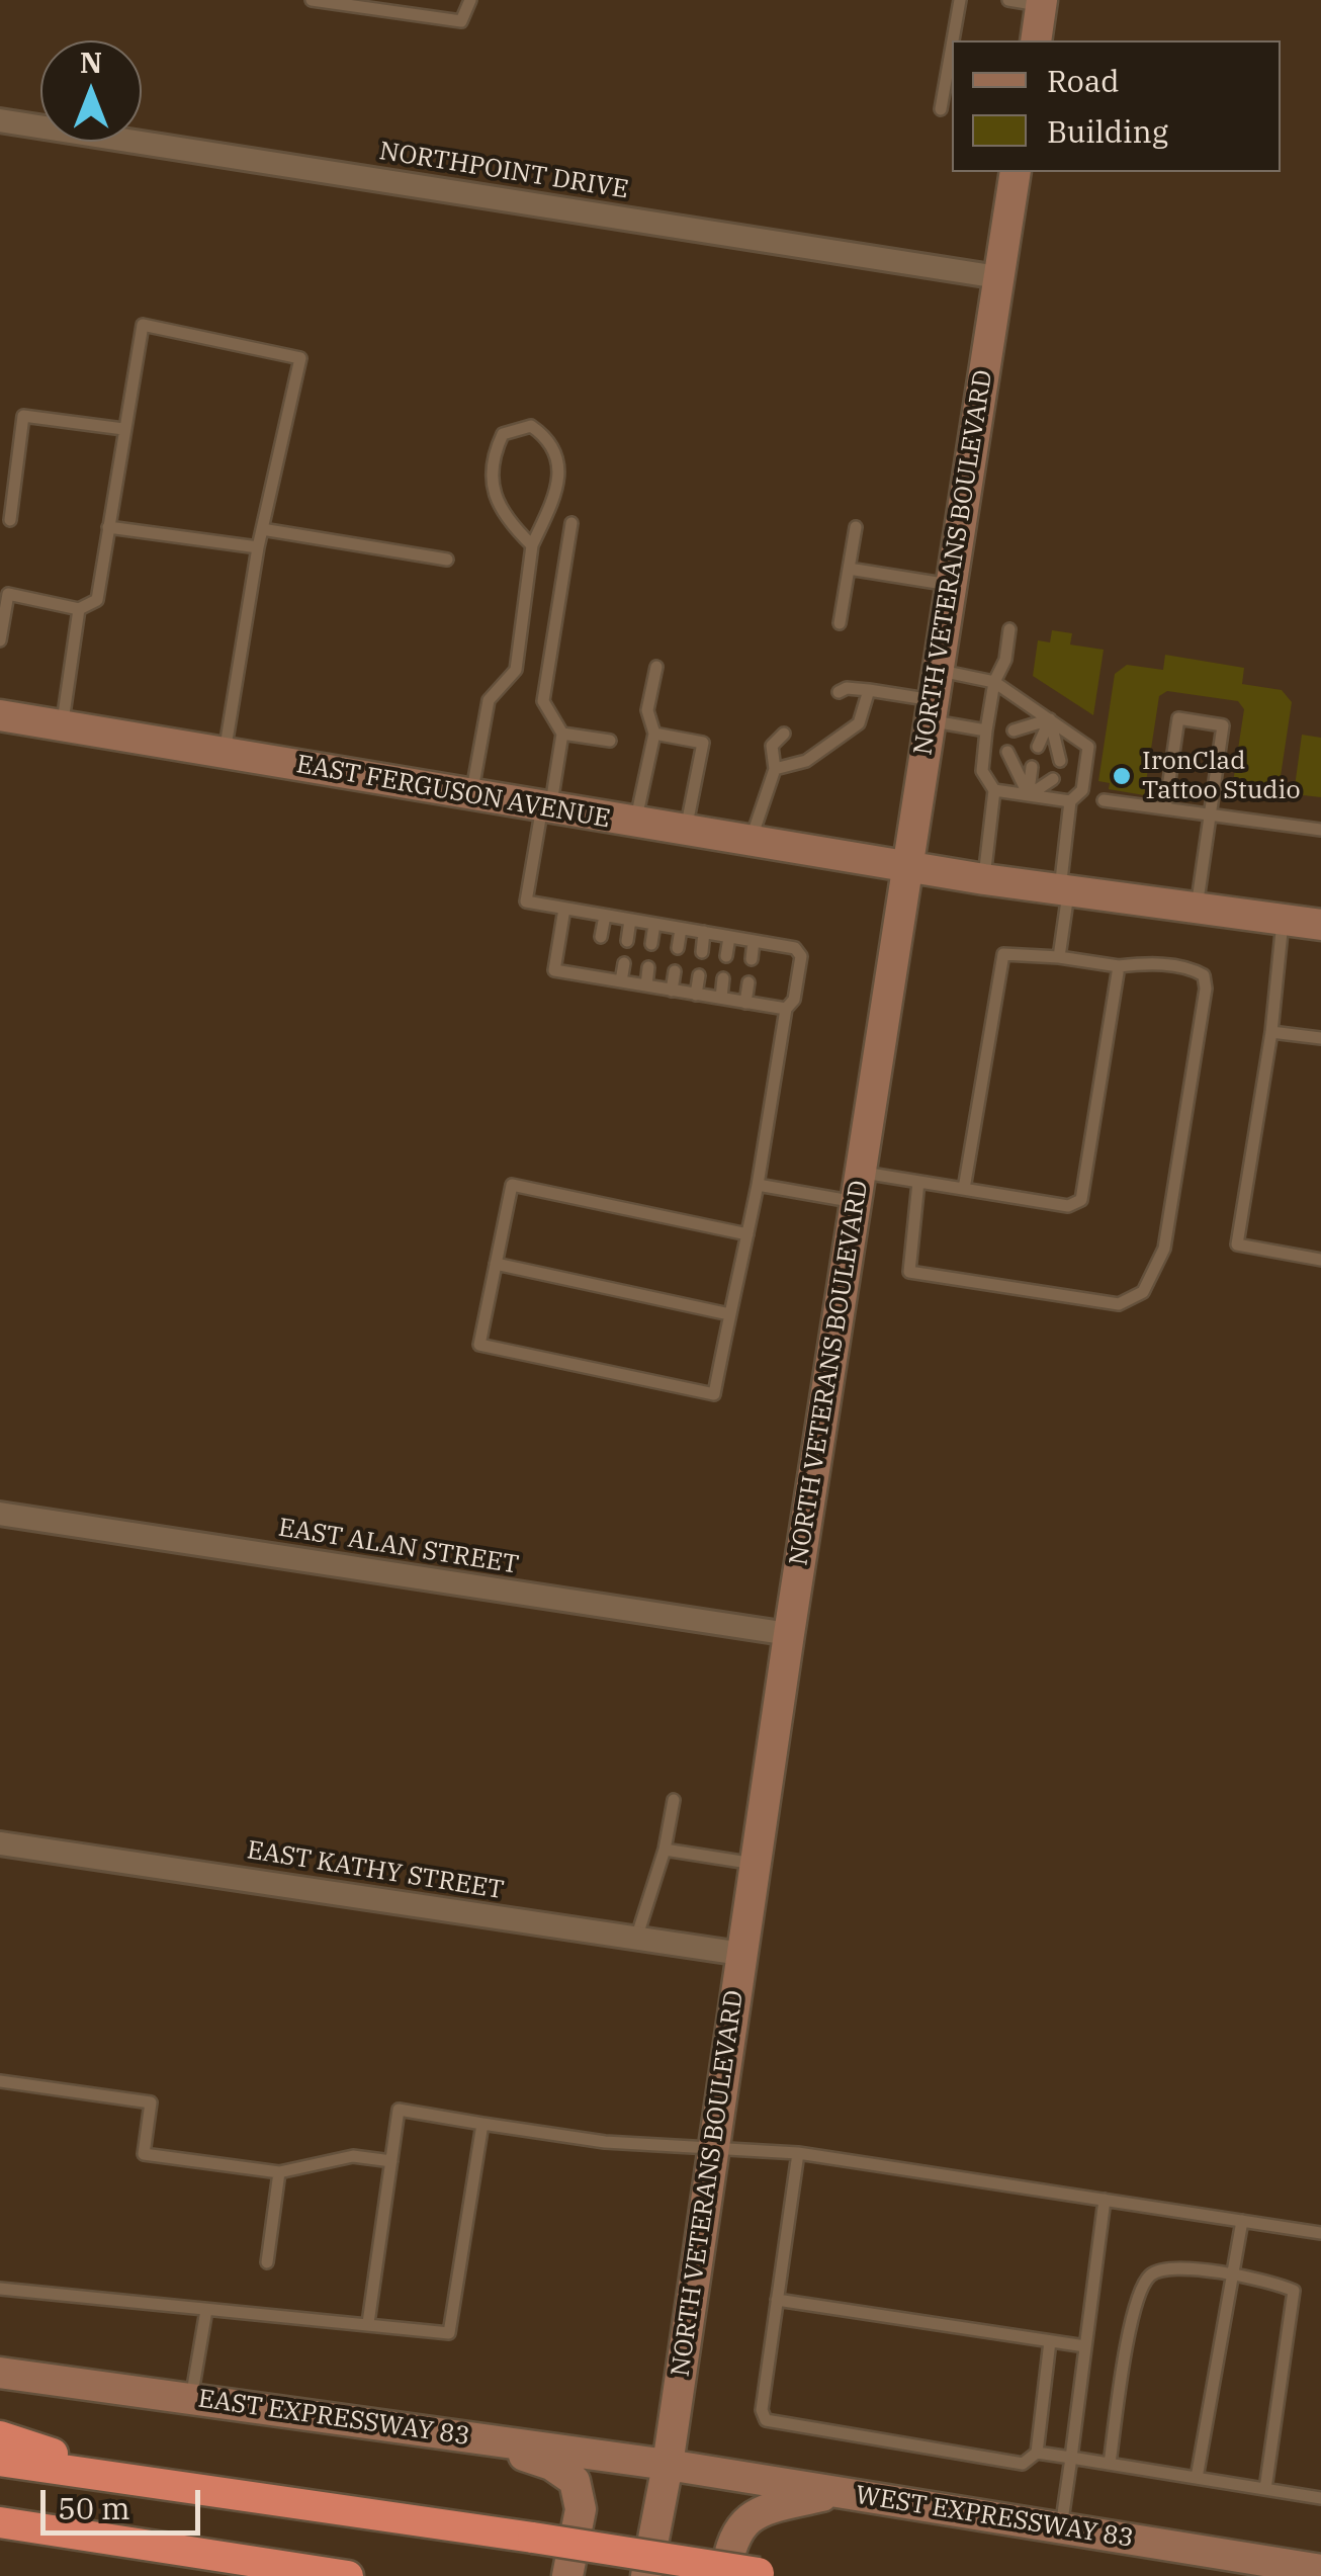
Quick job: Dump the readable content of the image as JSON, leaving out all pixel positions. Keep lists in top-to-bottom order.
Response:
{
  "streets": {
    "main road": [
      "NORTH VETERANS BOULEVARD",
      "EAST FERGUSON AVENUE",
      "EAST EXPRESSWAY 83",
      "WEST EXPRESSWAY 83"
    ],
    "street": ["NORTHPOINT DRIVE", "EAST ALAN STREET", "EAST KATHY STREET"]
  },
  "crossings": [
    ["NORTHPOINT DRIVE", "NORTH VETERANS BOULEVARD"],
    ["NORTH VETERANS BOULEVARD", "EAST FERGUSON AVENUE"],
    ["NORTH VETERANS BOULEVARD", "EAST ALAN STREET"],
    ["NORTH VETERANS BOULEVARD", "EAST KATHY STREET"],
    ["NORTH VETERANS BOULEVARD", "EAST EXPRESSWAY 83"],
    ["NORTH VETERANS BOULEVARD", "WEST EXPRESSWAY 83"],
    ["EAST EXPRESSWAY 83", "WEST EXPRESSWAY 83"]
  ],
  "places": ["IronClad Tattoo Studio"],
  "legend": ["Road", "Building"],
  "scale_bar": "50 m",
  "north": "top"
}
